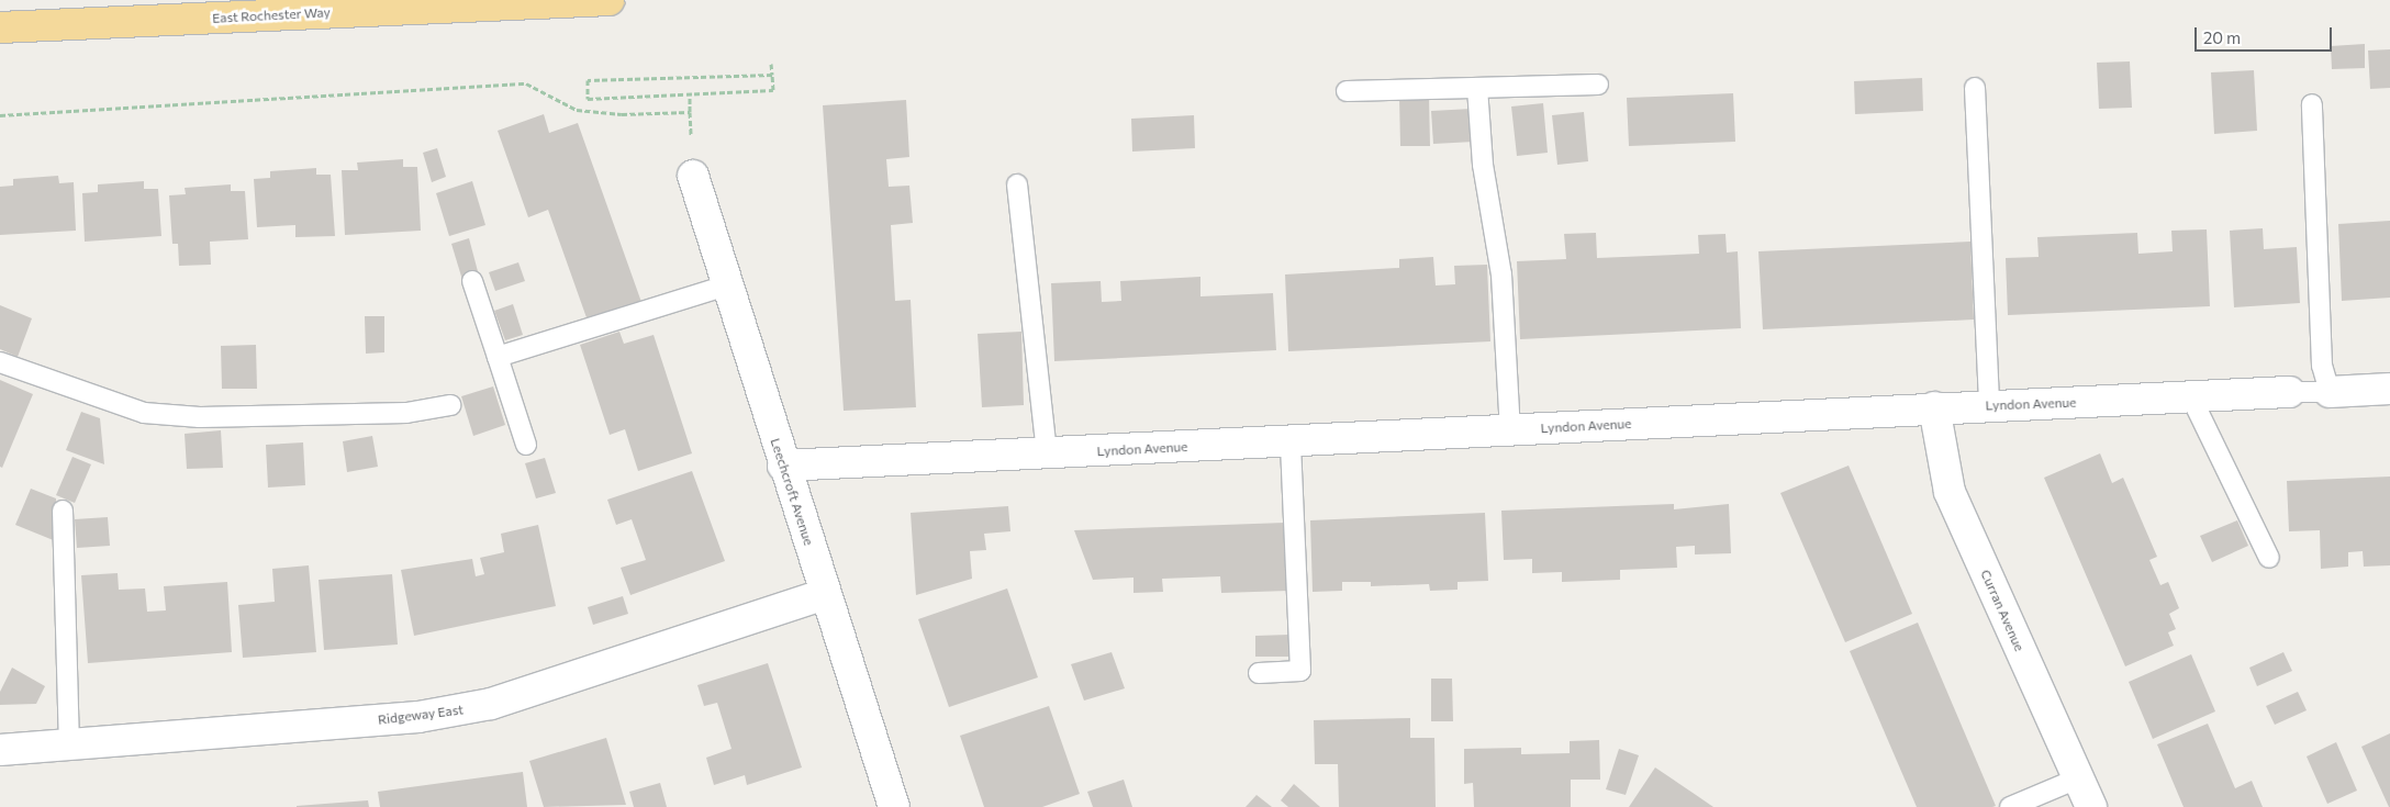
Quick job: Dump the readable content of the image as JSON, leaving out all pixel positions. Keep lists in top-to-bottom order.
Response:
{
  "streets": {
    "highway": ["East Rochester Way"],
    "street": [
      "Lyndon Avenue",
      "Leechcroft Avenue",
      "Curran Avenue",
      "Ridgeway East"
    ]
  },
  "crossings": [
    ["Lyndon Avenue", "Leechcroft Avenue"],
    ["Lyndon Avenue", "Curran Avenue"],
    ["Leechcroft Avenue", "Ridgeway East"]
  ],
  "scale_bar": "20 m"
}
